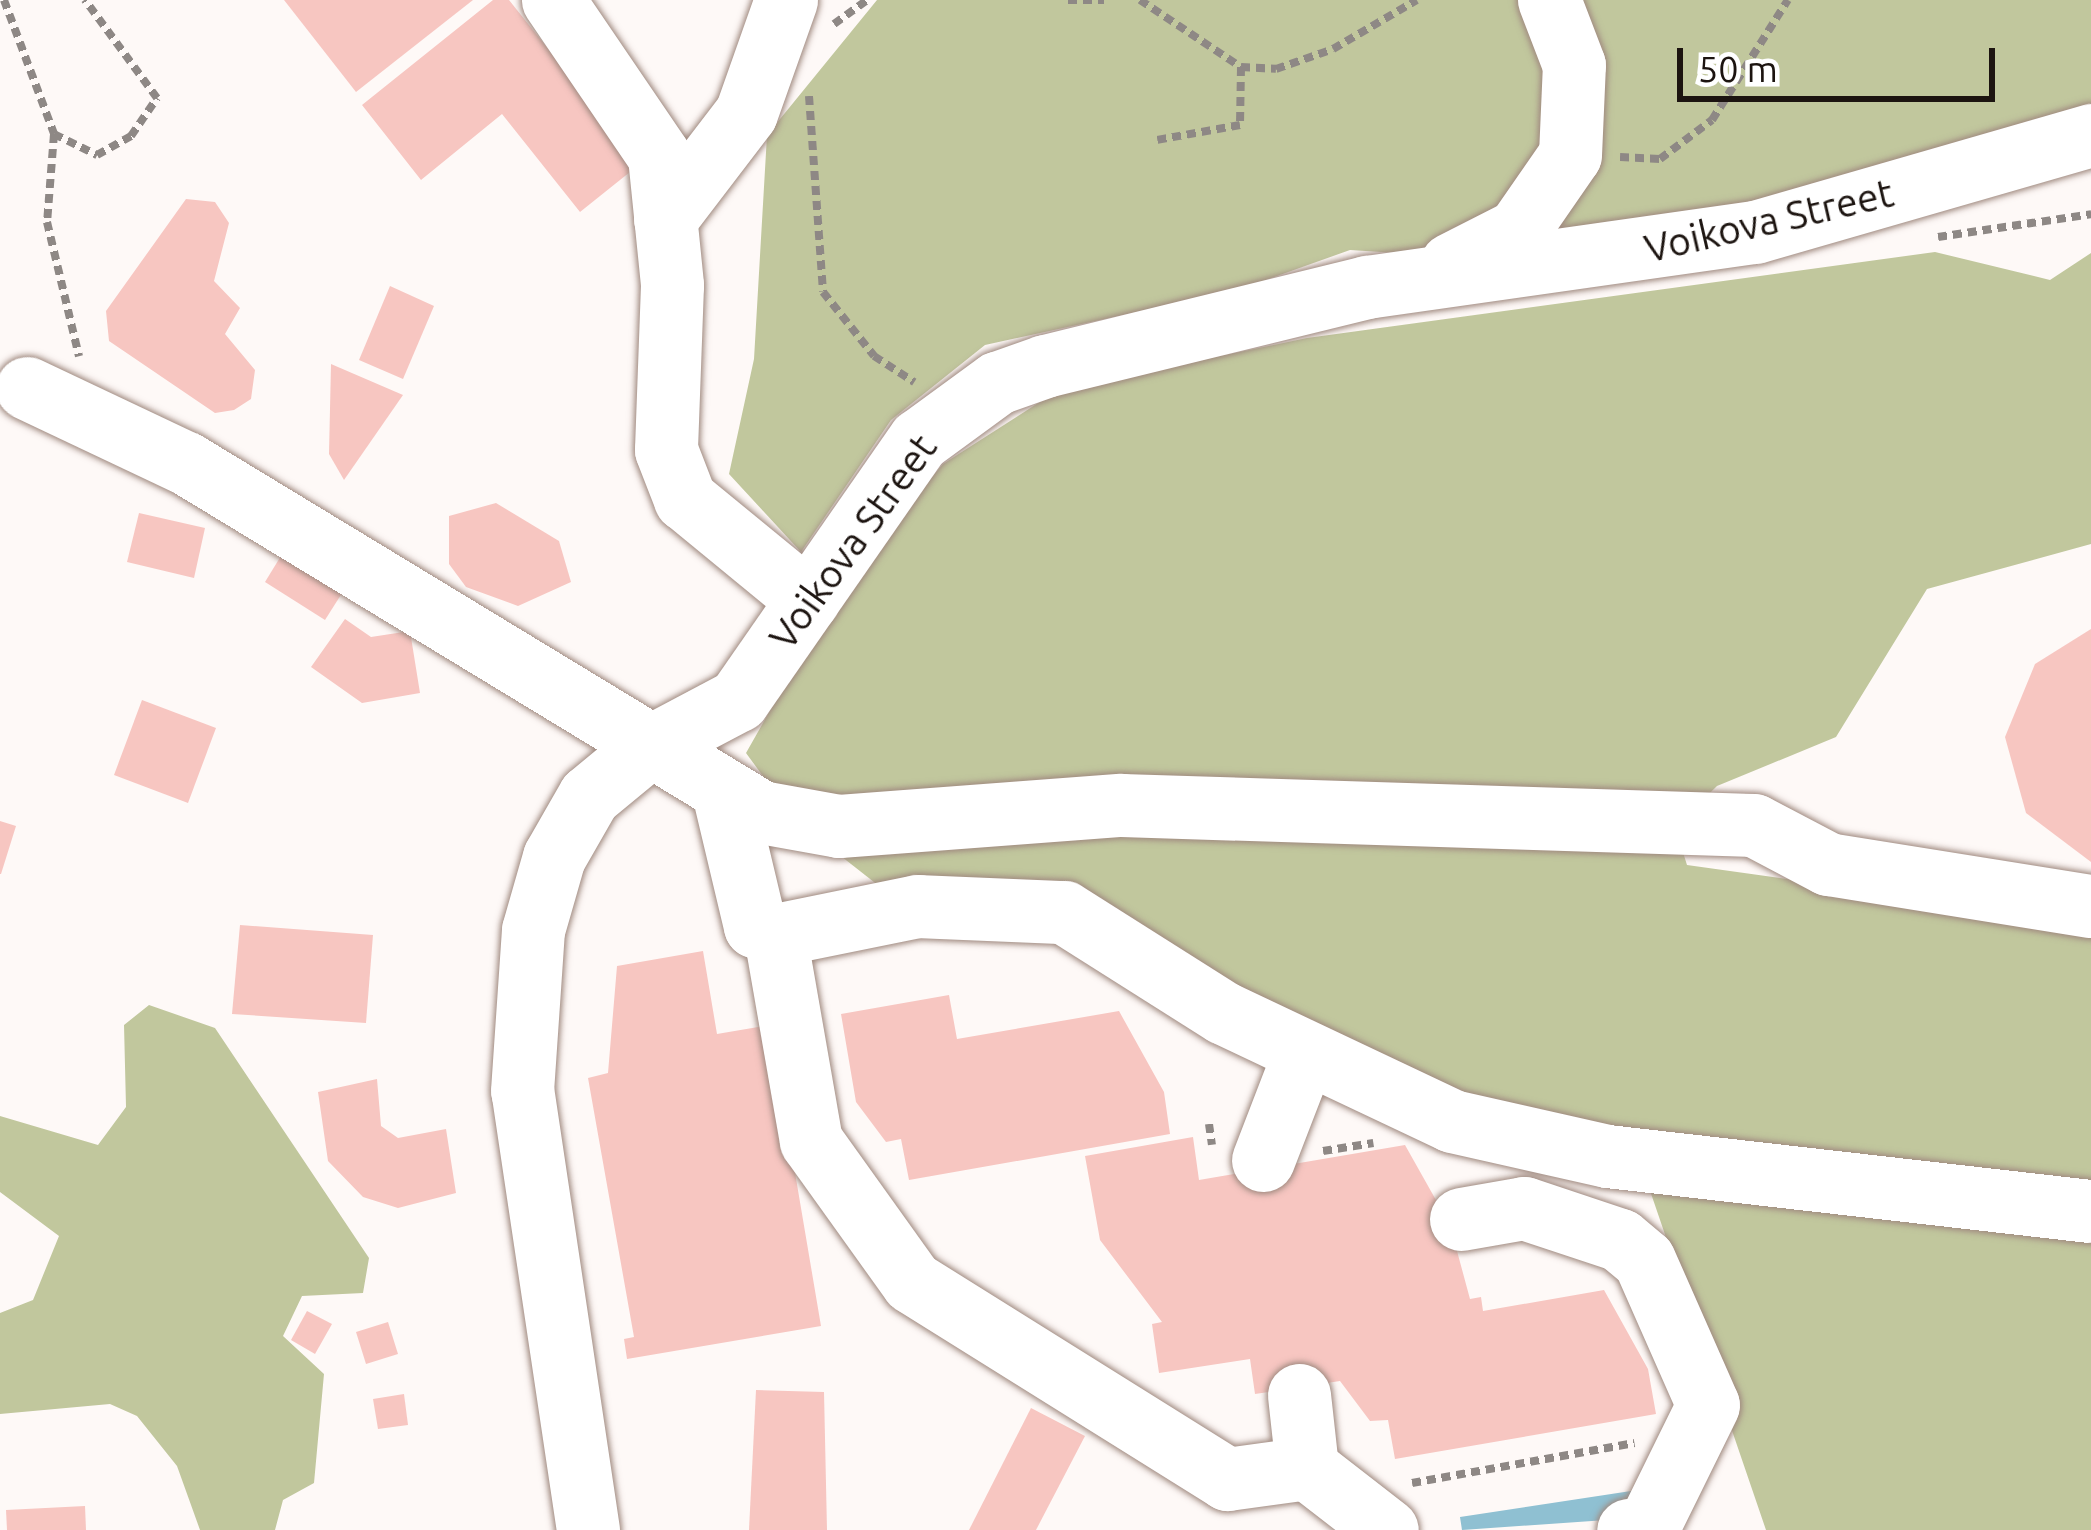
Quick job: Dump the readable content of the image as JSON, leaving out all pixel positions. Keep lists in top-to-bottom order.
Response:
{
  "streets": {
    "street": ["Voikova Street"]
  },
  "scale_bar": "50 m"
}
